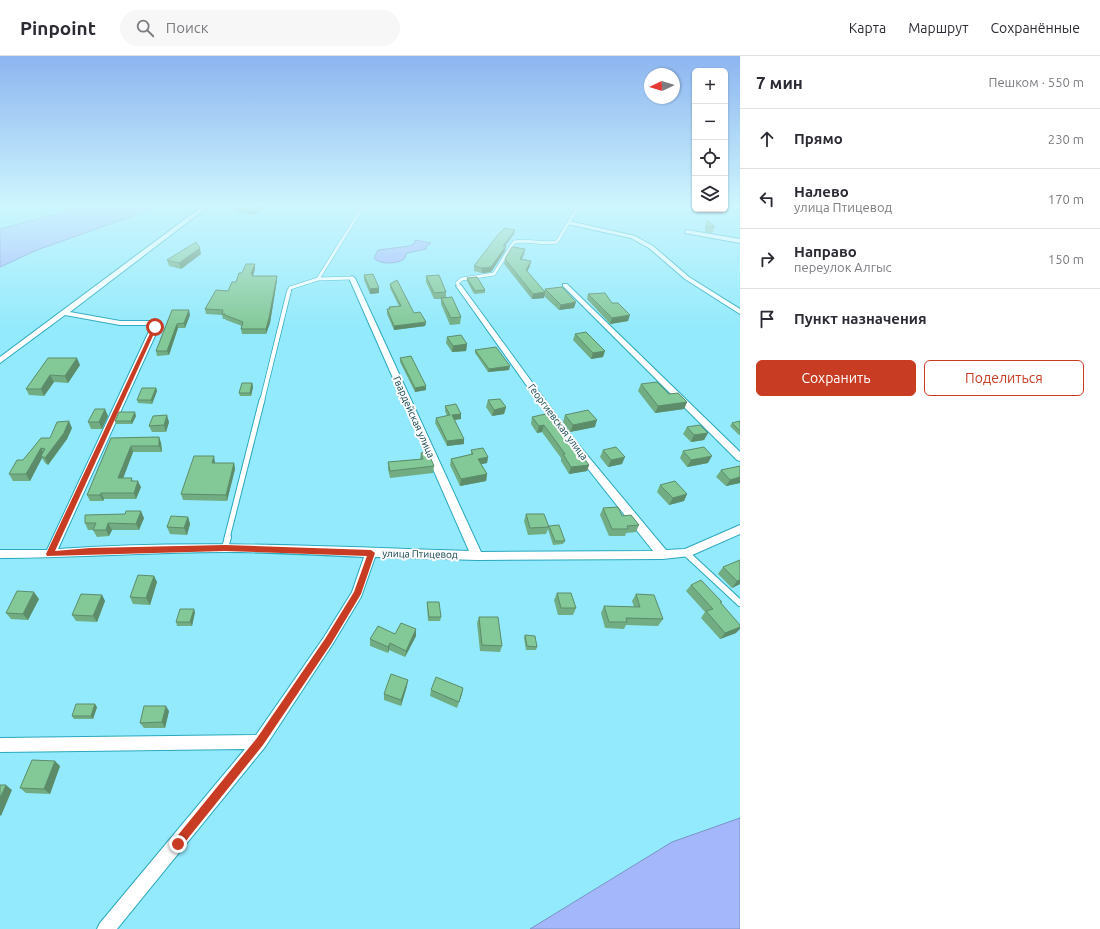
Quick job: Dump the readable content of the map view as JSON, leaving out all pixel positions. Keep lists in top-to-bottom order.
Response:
{
  "streets": {
    "street": ["Гвардейская улица", "Георгиевская улица", "улица Птицевод"]
  },
  "crossings": [
    ["Гвардейская улица", "улица Птицевод"],
    ["Георгиевская улица", "улица Птицевод"]
  ],
  "north": "left",
  "page": {
    "header": "Pinpoint",
    "search": "Поиск",
    "nav": ["Карта", "Маршрут", "Сохранённые"],
    "heading": ["7 мин", "Пешком · 550 m"],
    "map_buttons": ["+", "−"],
    "list": [
      ["Прямо", "230 m"],
      ["Налево", "улица Птицевод", "170 m"],
      ["Направо", "переулок Алгыс", "150 m"],
      "Пункт назначения"
    ],
    "buttons": ["Сохранить", "Поделиться"]
  }
}
